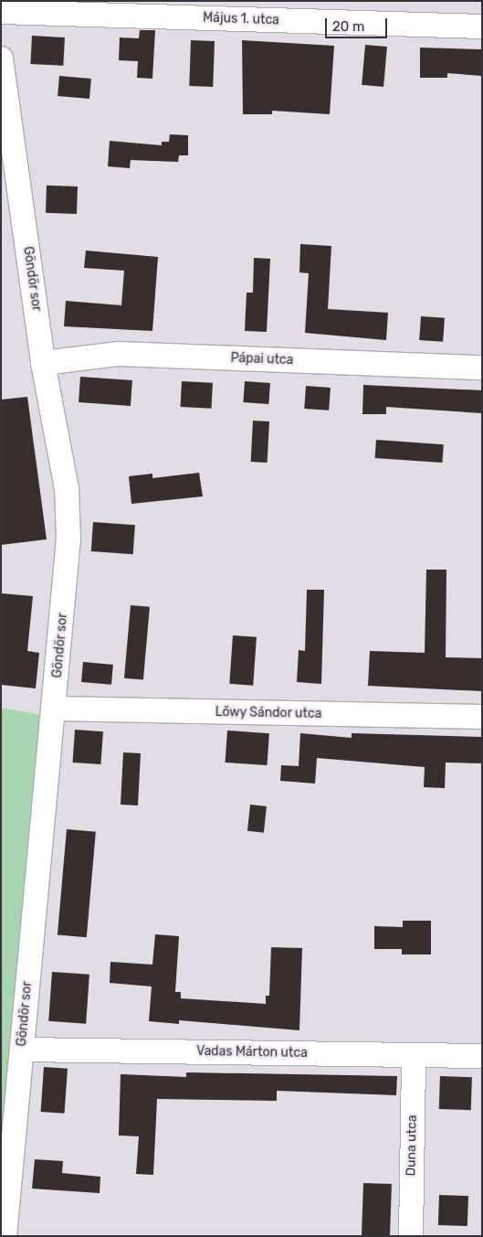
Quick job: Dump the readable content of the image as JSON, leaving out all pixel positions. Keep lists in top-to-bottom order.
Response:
{
  "streets": {
    "street": [
      "Május 1. utca",
      "Göndör sor",
      "Pápai utca",
      "Lőwy Sándor utca",
      "Vadas Márton utca",
      "Duna utca"
    ]
  },
  "crossings": [
    ["Göndör sor", "Pápai utca"],
    ["Göndör sor", "Lőwy Sándor utca"],
    ["Göndör sor", "Vadas Márton utca"],
    ["Vadas Márton utca", "Duna utca"]
  ],
  "scale_bar": "20 m"
}
